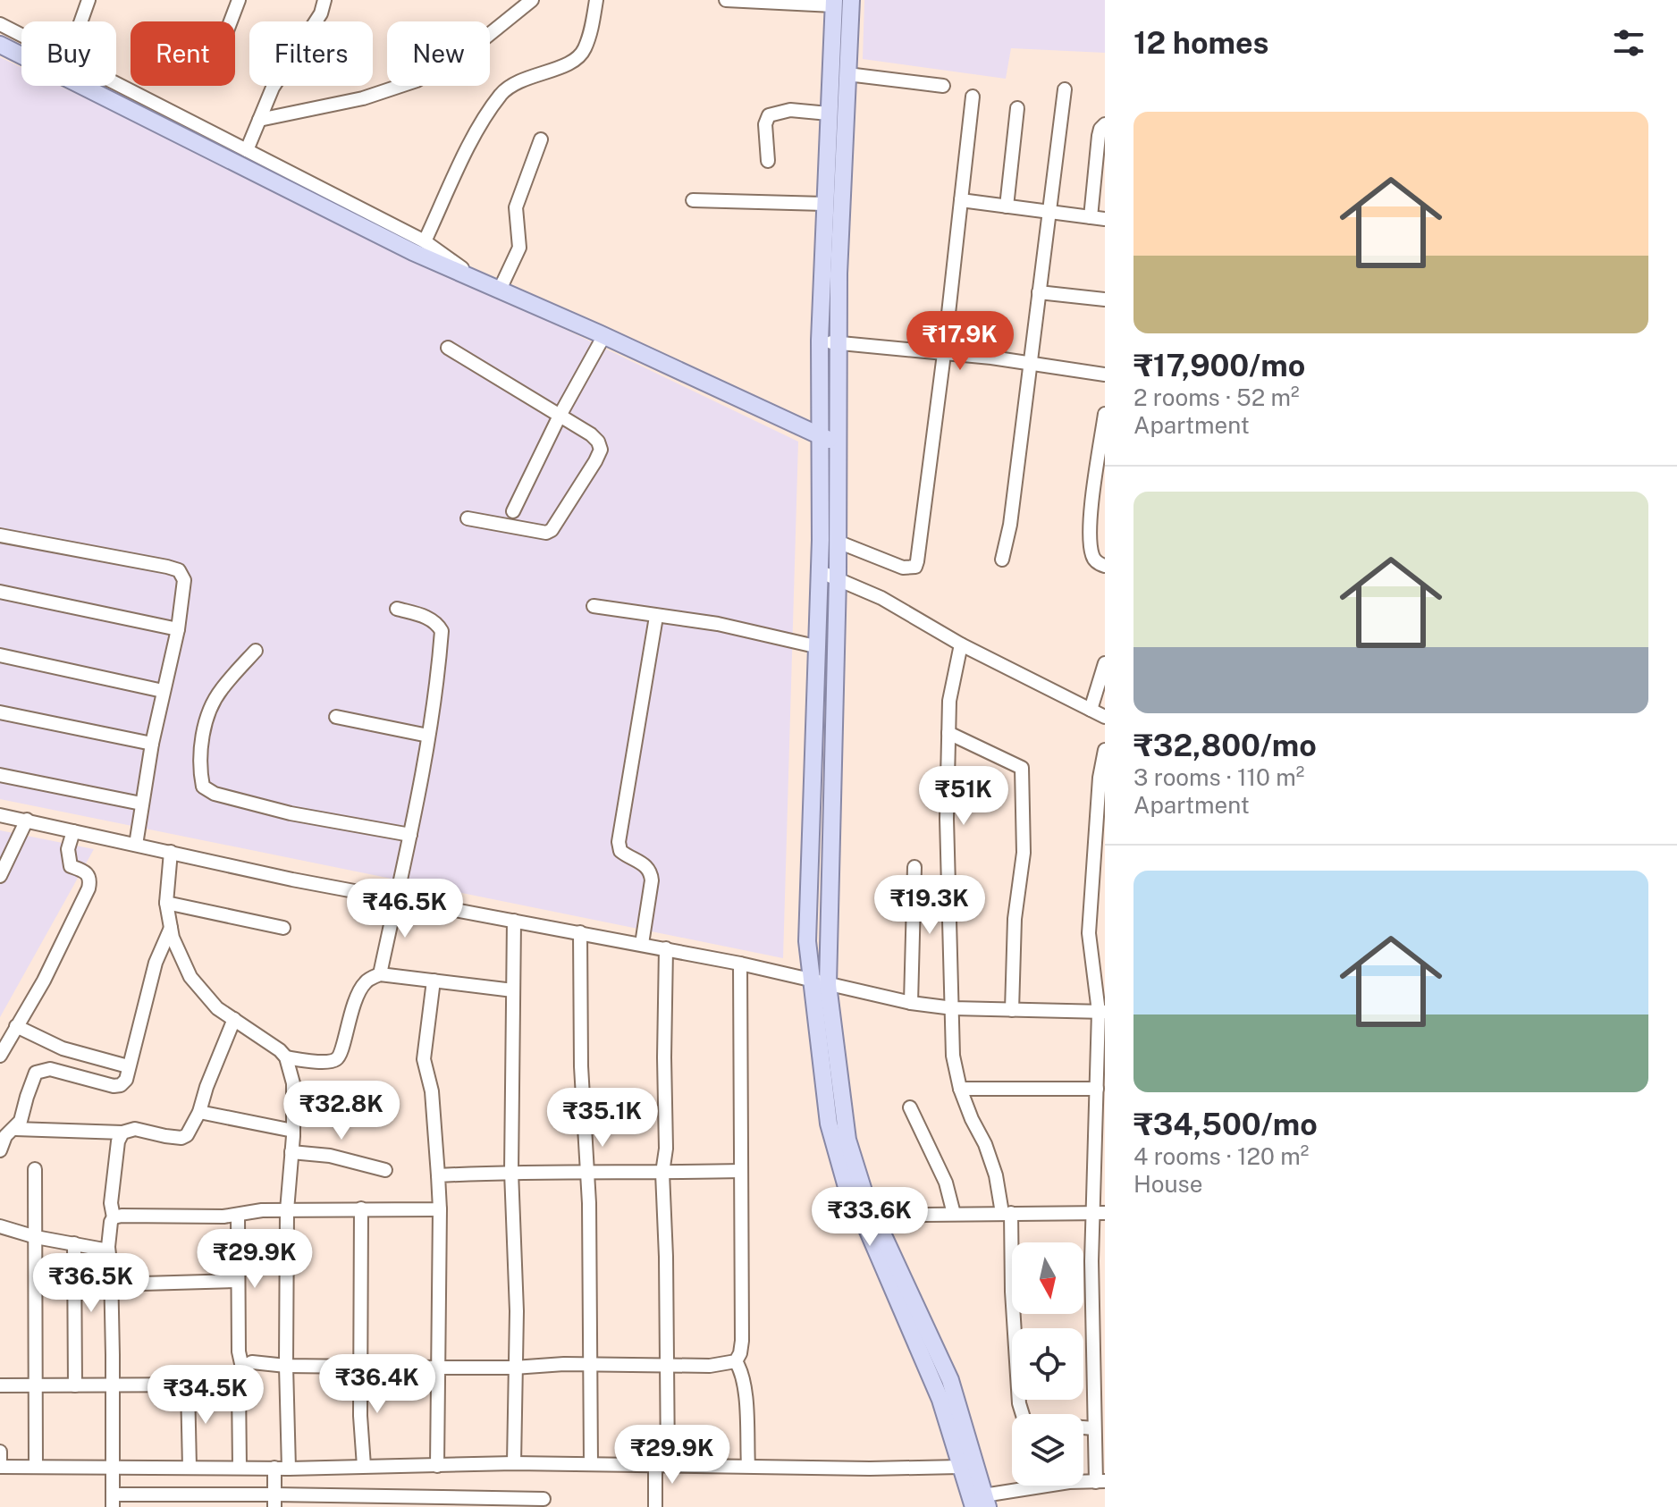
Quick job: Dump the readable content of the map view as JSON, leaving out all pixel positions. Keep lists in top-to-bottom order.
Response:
{
  "north": "bottom",
  "page": {
    "heading": "12 homes",
    "chip": [
      "Buy",
      "Rent",
      "Filters",
      "New"
    ],
    "list": [
      {
        "name": "₹17,900/mo",
        "note": "2 rooms · 52 m² · Apartment"
      },
      {
        "name": "₹32,800/mo",
        "note": "3 rooms · 110 m² · Apartment"
      },
      {
        "name": "₹34,500/mo",
        "note": "4 rooms · 120 m² · House"
      }
    ],
    "price": [
      "₹17.9K",
      "₹51K",
      "₹19.3K",
      "₹46.5K",
      "₹32.8K",
      "₹35.1K",
      "₹33.6K",
      "₹29.9K",
      "₹36.5K",
      "₹36.4K",
      "₹34.5K",
      "₹29.9K"
    ]
  }
}
